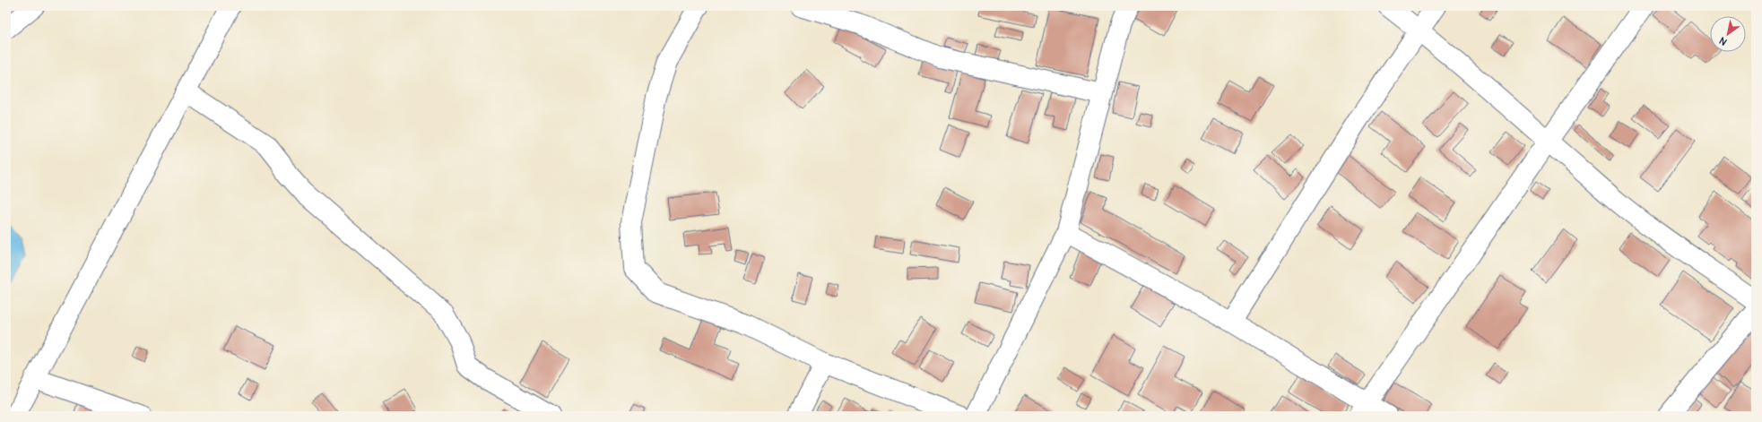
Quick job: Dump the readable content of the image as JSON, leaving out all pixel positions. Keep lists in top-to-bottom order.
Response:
{
  "north": "bottom left"
}
